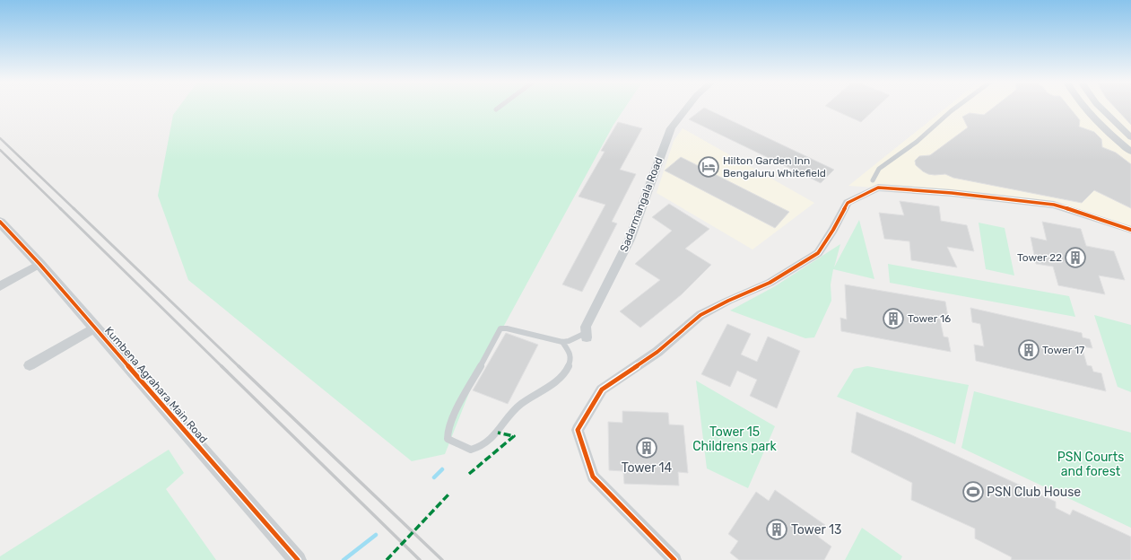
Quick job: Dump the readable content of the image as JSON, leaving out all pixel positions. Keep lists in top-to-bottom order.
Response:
{
  "streets": {
    "street": ["Sadarmangala Road", "Kumbena Agrahara Main Road"]
  },
  "parks": ["Tower 15 Childrens park", "PSN Courts and forest"],
  "places": {
    "hotel": ["Hilton Garden Inn Bengaluru Whitefield"],
    "building": [
      "Tower 22",
      "Tower 16",
      "Tower 17",
      "Tower 14",
      "Tower 13"
    ],
    "sports": ["PSN Club House"]
  }
}
